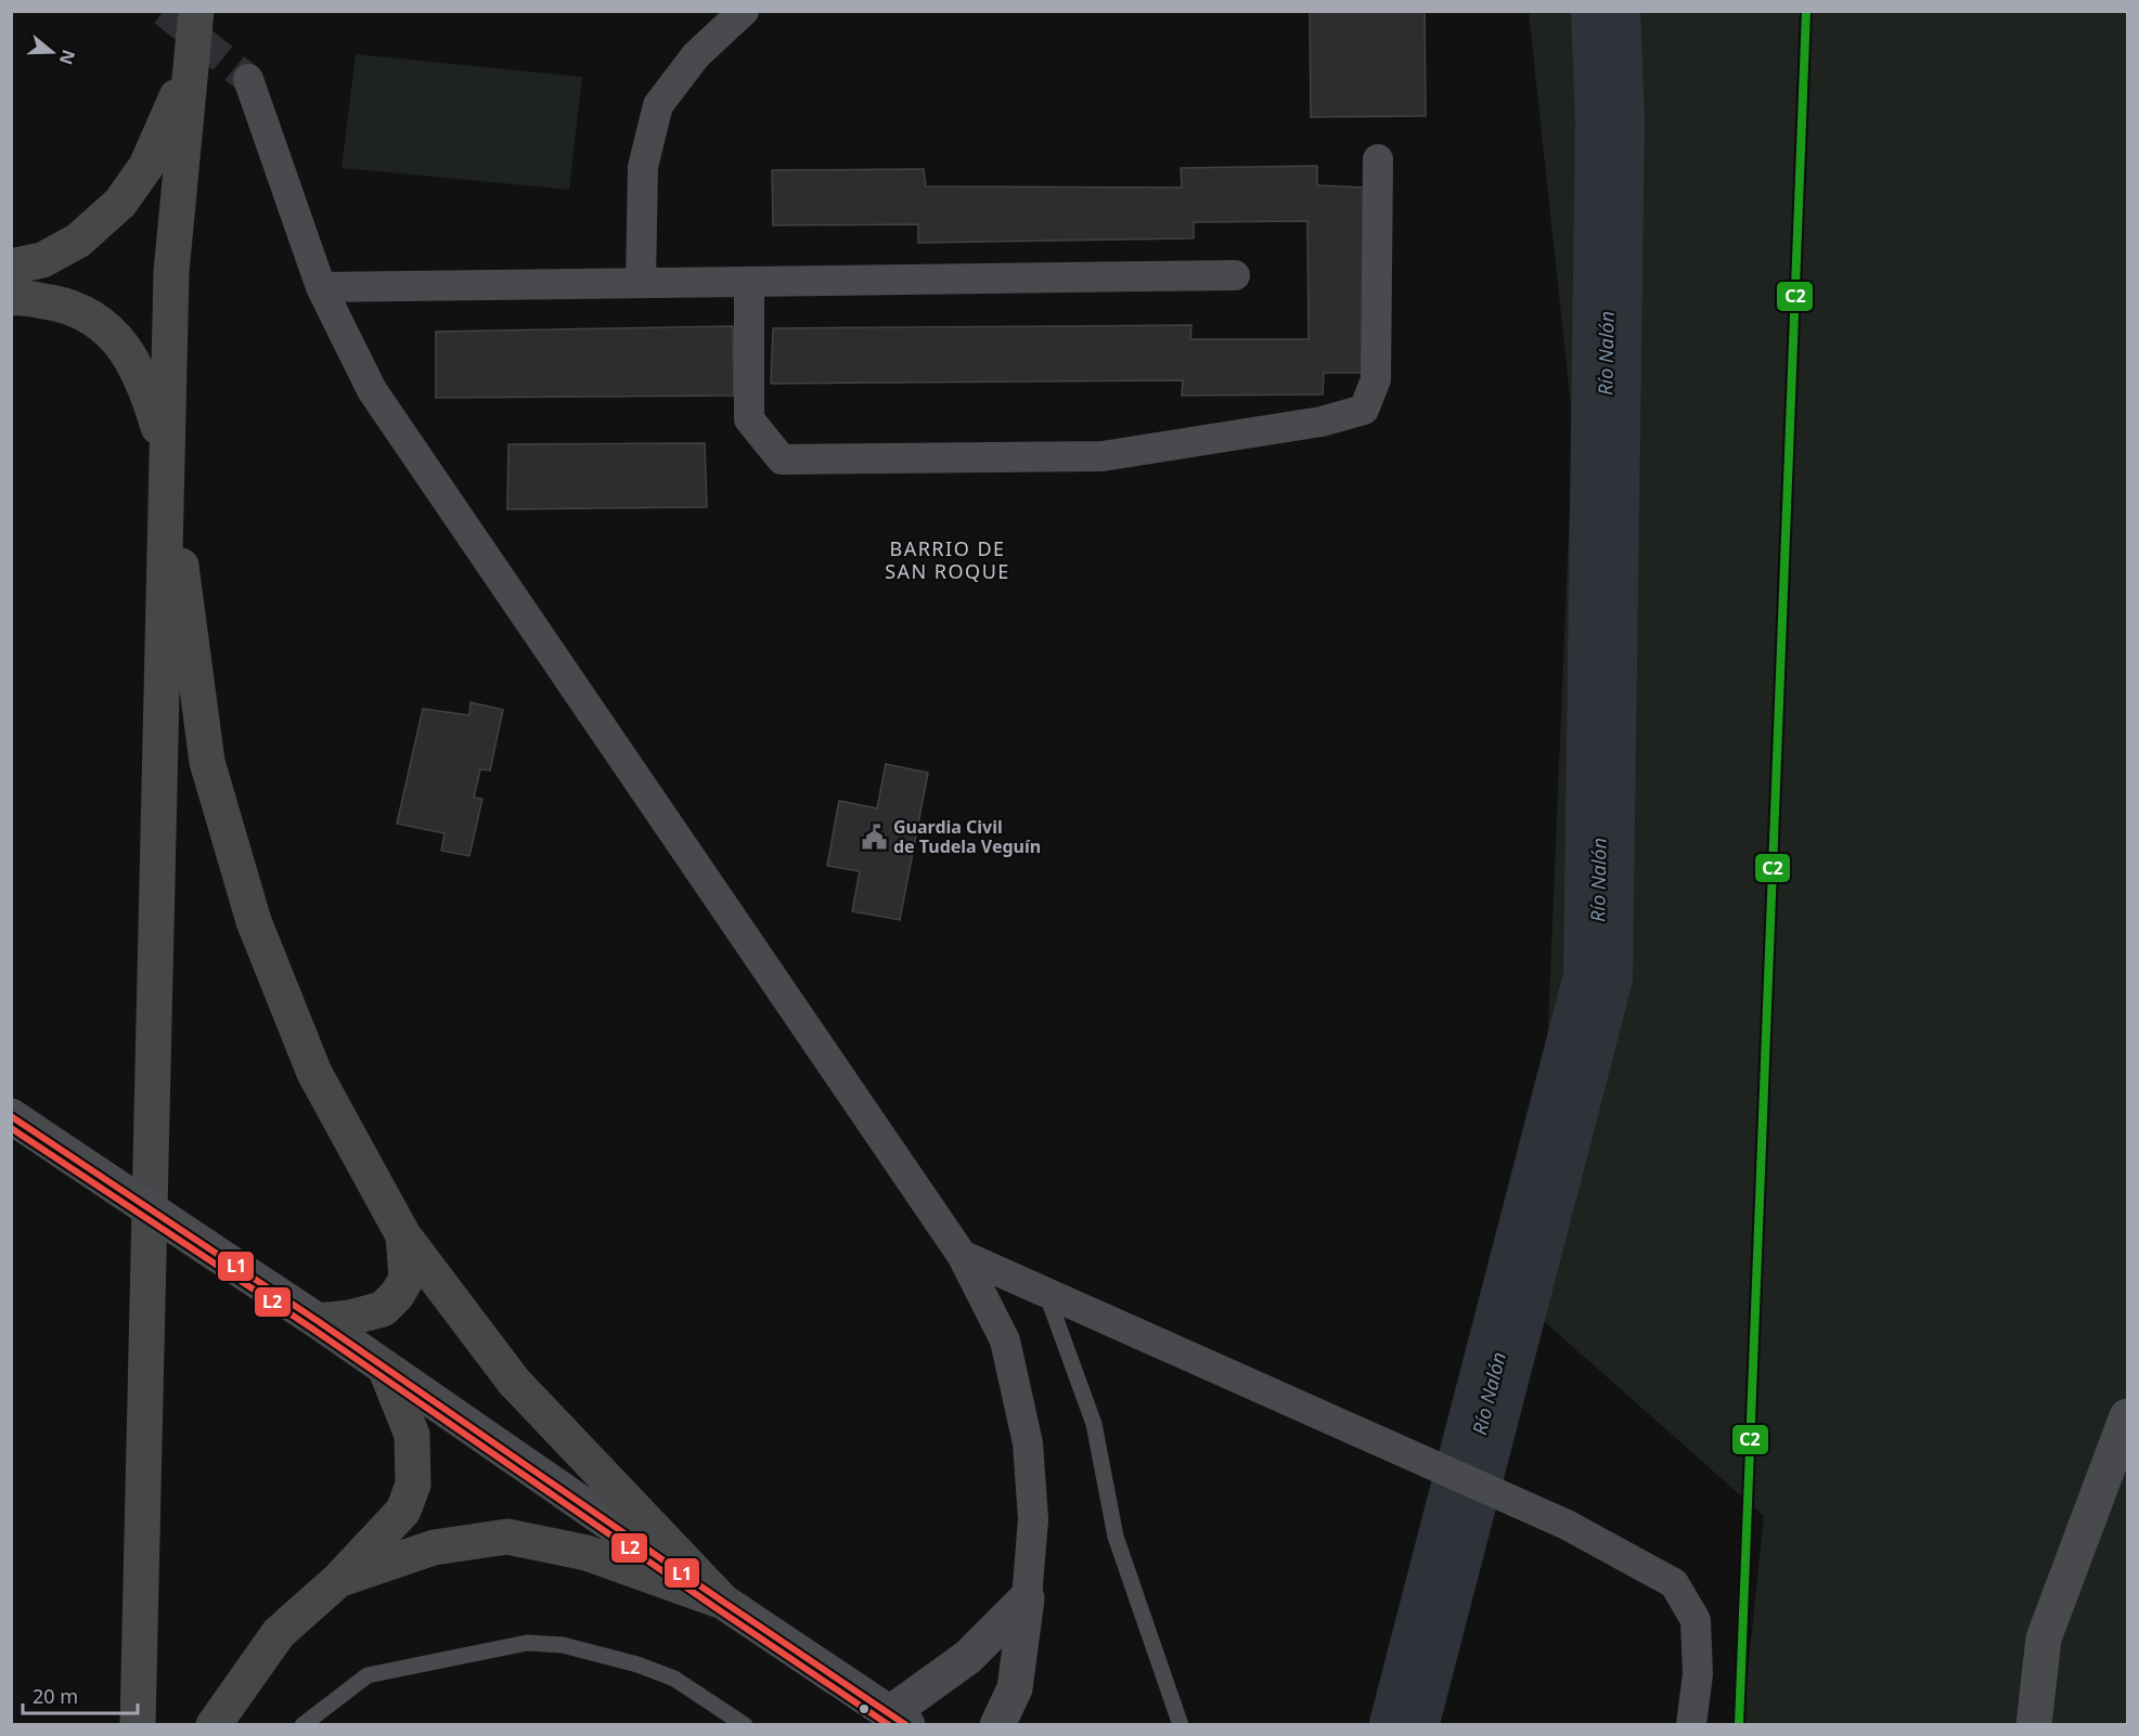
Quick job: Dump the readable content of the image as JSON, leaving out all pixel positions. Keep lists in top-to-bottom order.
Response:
{
  "districts": ["BARRIO DE SAN ROQUE"],
  "water": ["Río Nalón"],
  "places": {
    "public building": ["Guardia Civil de Tudela Veguín"]
  },
  "lines": ["transit line C2", "transit line L1", "transit line L2"],
  "scale_bar": "20 m",
  "north": "right"
}
